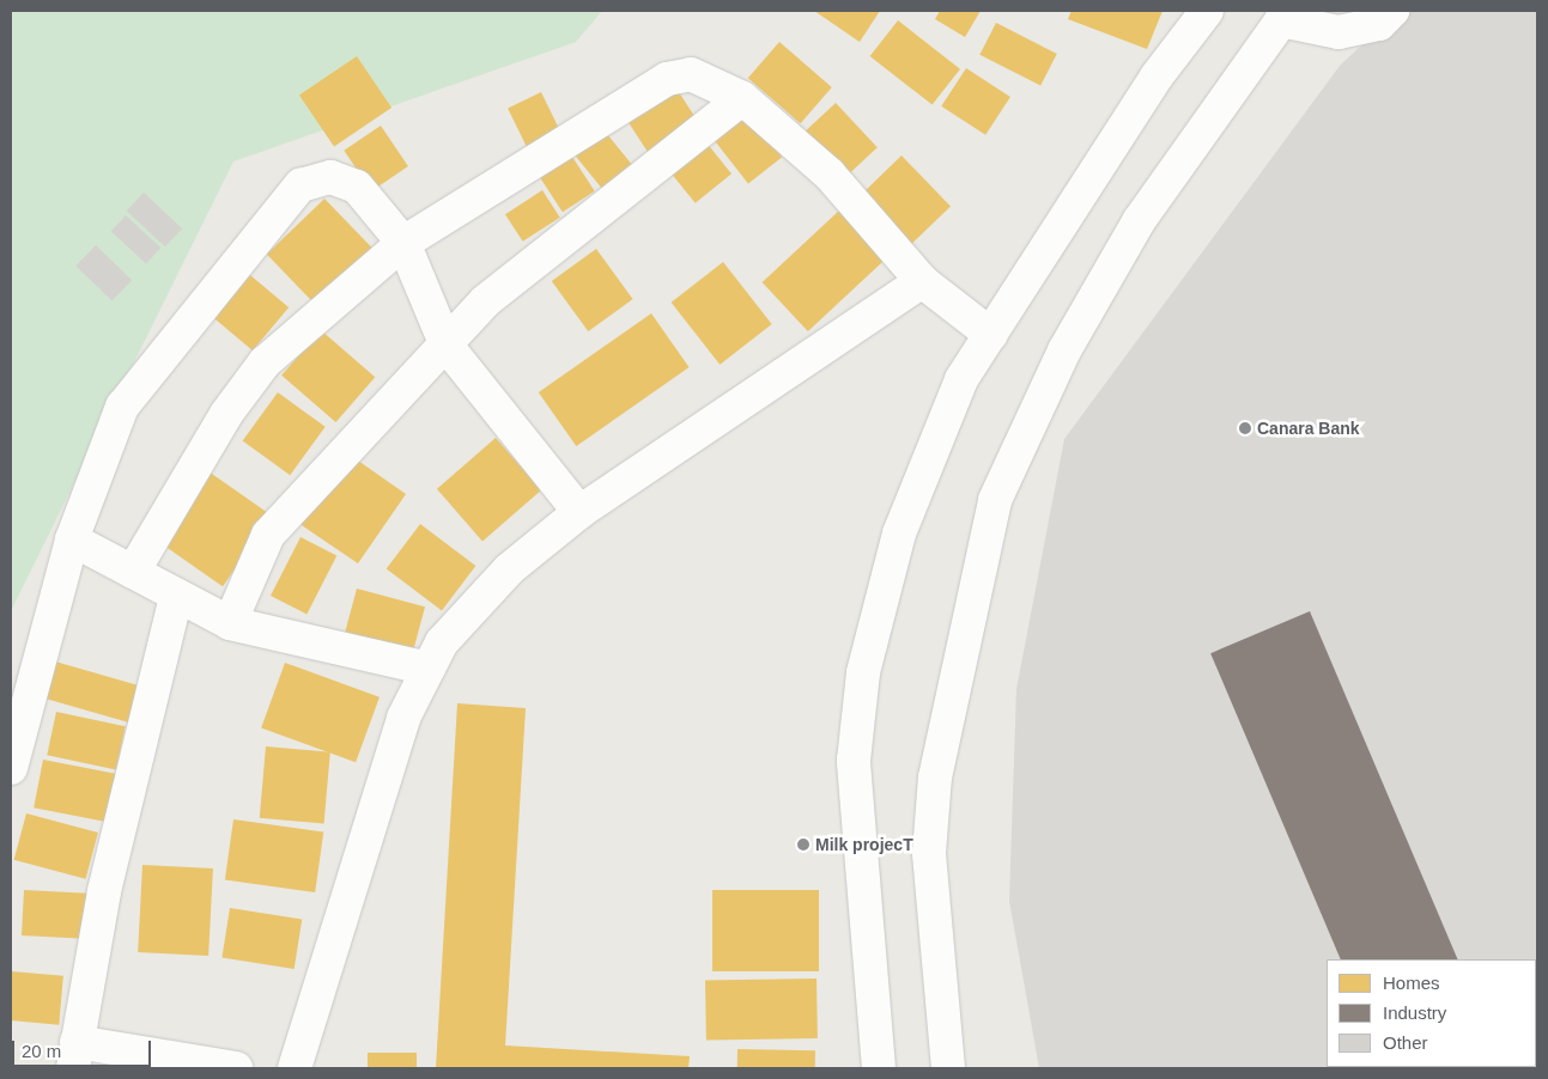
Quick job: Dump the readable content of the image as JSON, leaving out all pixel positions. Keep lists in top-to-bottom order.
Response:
{
  "places": ["Canara Bank", "Milk projecT"],
  "legend": ["Homes", "Industry", "Other"],
  "scale_bar": "20 m"
}
